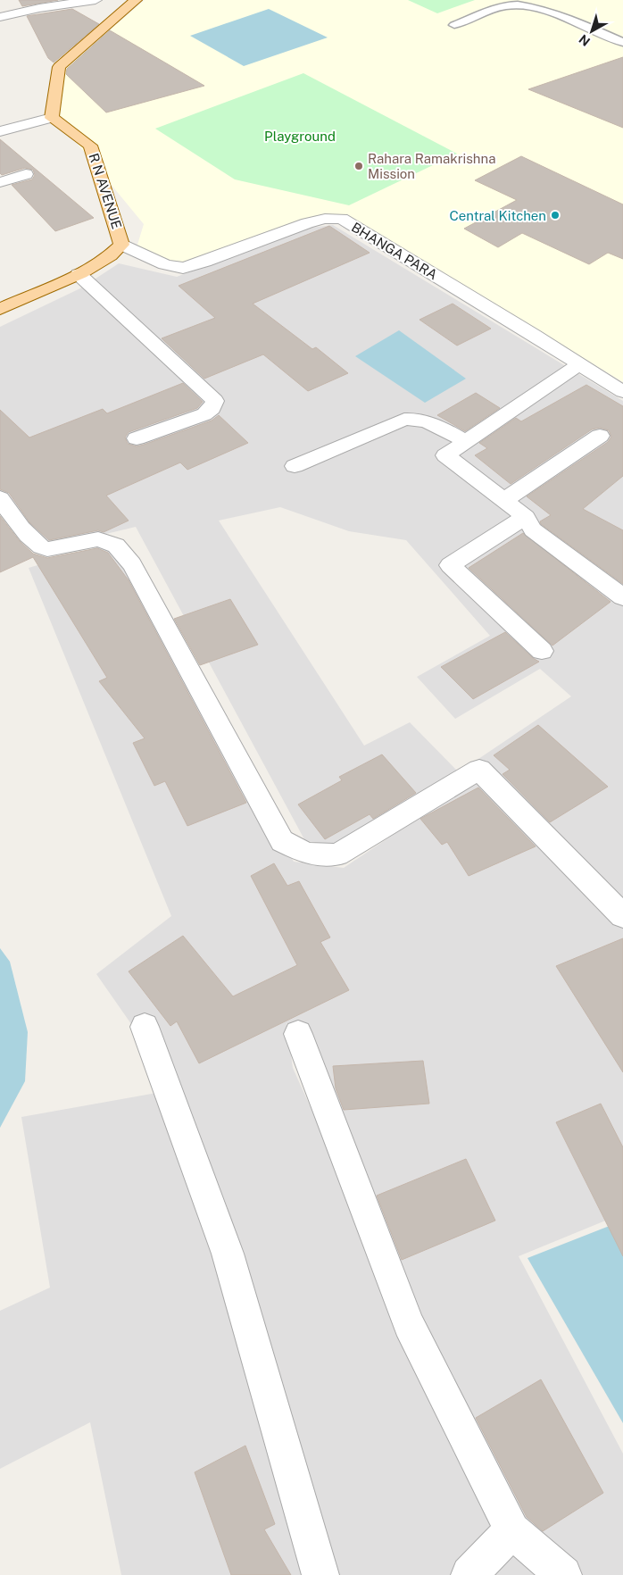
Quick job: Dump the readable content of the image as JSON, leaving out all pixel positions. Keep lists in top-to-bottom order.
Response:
{
  "streets": {
    "main road": ["R N AVENUE"],
    "street": ["BHANGA PARA"]
  },
  "crossings": [
    ["R N AVENUE", "BHANGA PARA"]
  ],
  "parks": ["Playground"],
  "places": ["Rahara Ramakrishna Mission", "Central Kitchen"],
  "north": "bottom left"
}
